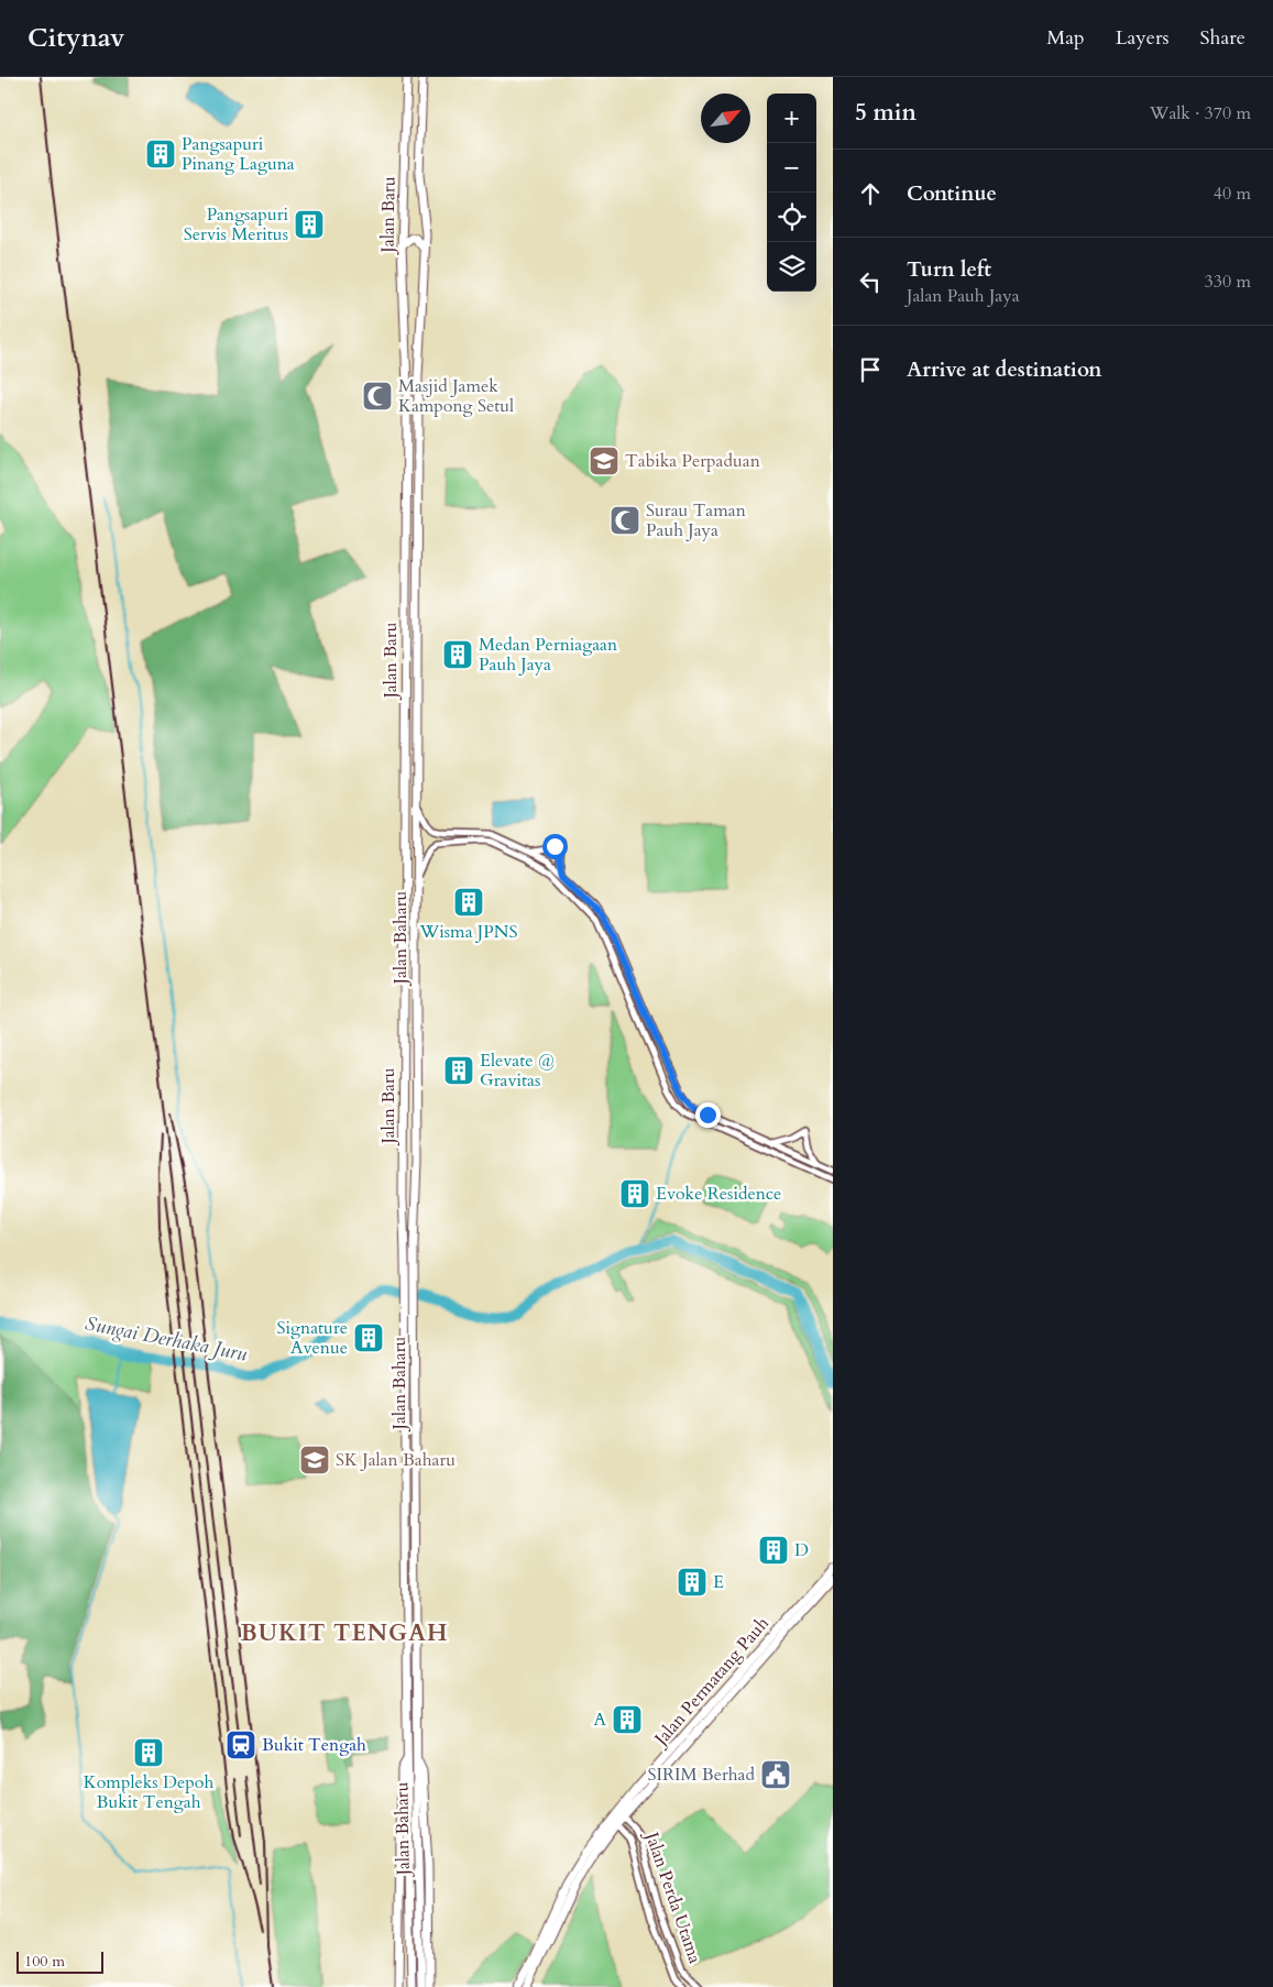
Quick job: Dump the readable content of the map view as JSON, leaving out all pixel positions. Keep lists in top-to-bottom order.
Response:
{
  "streets": {
    "main road": ["Jalan Baru", "Jalan Baharu", "Jalan Permatang Pauh"],
    "street": ["Jalan Perda Utama"]
  },
  "crossings": [
    ["Jalan Baru", "Jalan Baharu"],
    ["Jalan Permatang Pauh", "Jalan Perda Utama"]
  ],
  "districts": ["BUKIT TENGAH"],
  "water": ["Sungai Derhaka Juru"],
  "places": {
    "building": [
      "Pangsapuri Pinang Laguna",
      "Pangsapuri Servis Meritus",
      "Medan Perniagaan Pauh Jaya",
      "Wisma JPNS",
      "Elevate @ Gravitas",
      "Evoke Residence",
      "Signature Avenue",
      "D",
      "E",
      "A",
      "Kompleks Depoh Bukit Tengah"
    ],
    "mosque": ["Masjid Jamek Kampong Setul", "Surau Taman Pauh Jaya"],
    "school or university": ["Tabika Perpaduan", "SK Jalan Baharu"],
    "station": ["Bukit Tengah"],
    "public building": ["SIRIM Berhad"]
  },
  "scale_bar": "100 m",
  "north": "top right",
  "page": {
    "header": "Citynav",
    "nav": ["Map", "Layers", "Share"],
    "heading": ["5 min", "Walk · 370 m"],
    "map_buttons": ["+", "−"],
    "list": [
      ["Continue", "40 m"],
      ["Turn left", "Jalan Pauh Jaya", "330 m"],
      "Arrive at destination"
    ],
    "scale": "100 m"
  }
}
